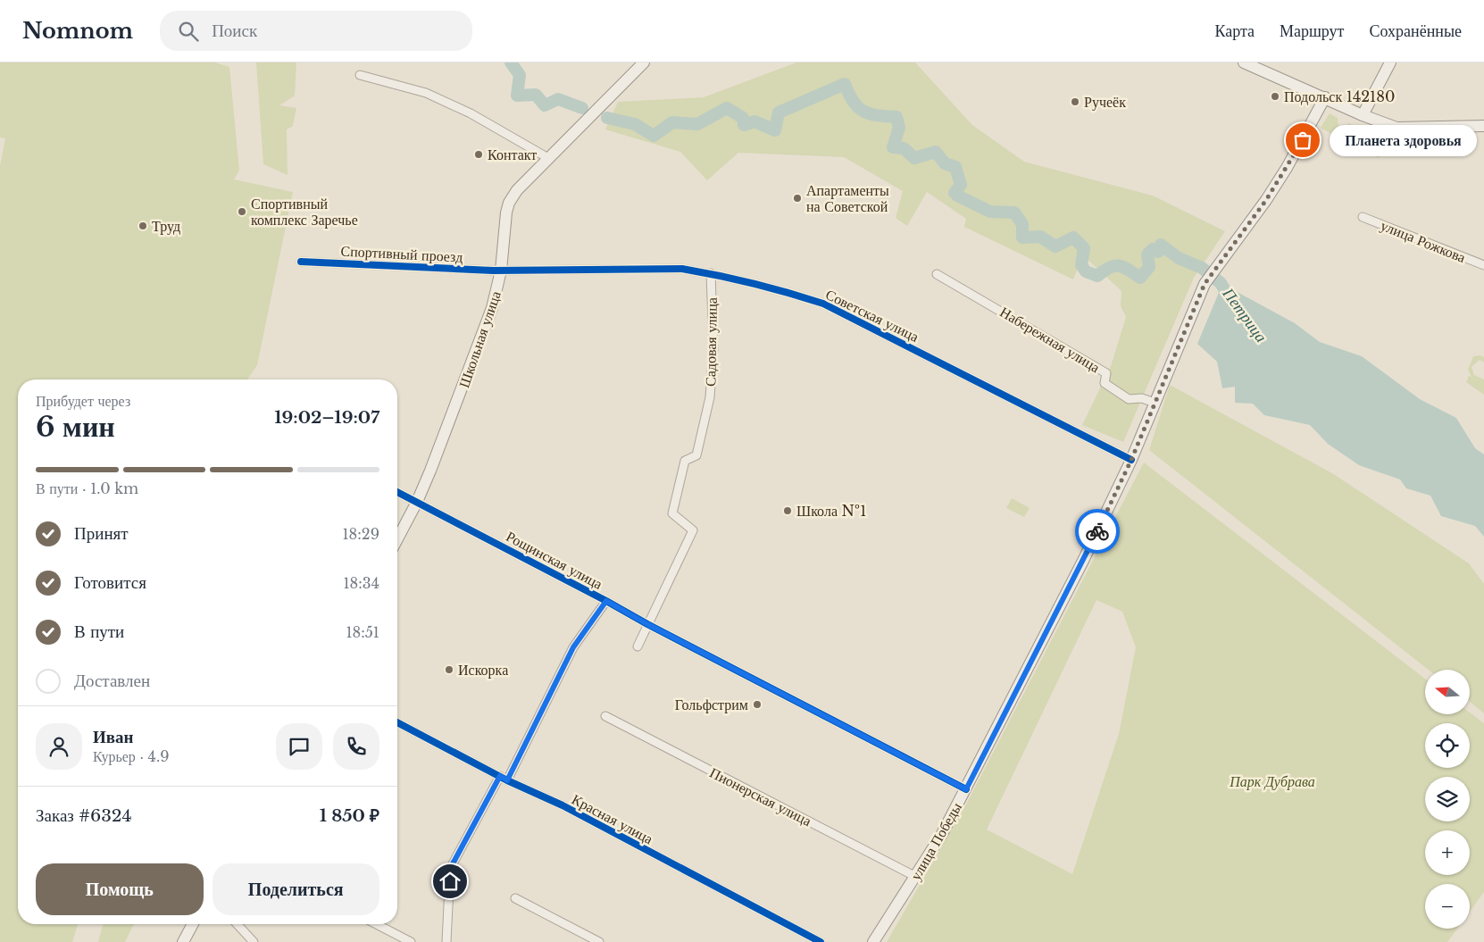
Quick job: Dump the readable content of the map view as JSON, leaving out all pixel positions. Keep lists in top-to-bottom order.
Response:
{
  "streets": {
    "main road": ["Школьная улица", "улица Победы"],
    "street": [
      "улица Рожкова",
      "Спортивный проезд",
      "Советская улица",
      "Набережная улица",
      "Садовая улица",
      "Рощинская улица",
      "Пионерская улица",
      "Красная улица"
    ]
  },
  "crossings": [
    ["Спортивный проезд", "Советская улица"],
    ["Спортивный проезд", "Школьная улица"],
    ["Советская улица", "Школьная улица"],
    ["Советская улица", "Садовая улица"],
    ["Советская улица", "улица Победы"],
    ["Школьная улица", "Рощинская улица"],
    ["Набережная улица", "улица Победы"],
    ["Садовая улица", "Рощинская улица"],
    ["Рощинская улица", "улица Победы"],
    ["Пионерская улица", "улица Победы"]
  ],
  "water": ["Петрица"],
  "parks": ["Парк Дубрава"],
  "places": [
    "Подольск 142180",
    "Ручеёк",
    "Планета здоровья",
    "Контакт",
    "Апартаменты на Советской",
    "Спортивный комплекс Заречье",
    "Труд",
    "Школа №1",
    "Искорка",
    "Гольфстрим"
  ],
  "north": "left",
  "page": {
    "header": "Nomnom",
    "search": "Поиск",
    "nav": ["Карта", "Маршрут", "Сохранённые"],
    "bubble": "Планета здоровья",
    "heading": ["6 мин", "Прибудет через", "19:02–19:07"],
    "panel": [
      "Иван",
      "Курьер · 4.9",
      "Заказ #6324",
      "1 850 ₽"
    ],
    "bar": "В пути · 1.0 km",
    "list": [
      ["Принят", "18:29"],
      ["Готовится", "18:34"],
      ["В пути", "18:51"],
      "Доставлен"
    ],
    "map_buttons": ["+", "−"],
    "buttons": ["Помощь", "Поделиться"]
  }
}
